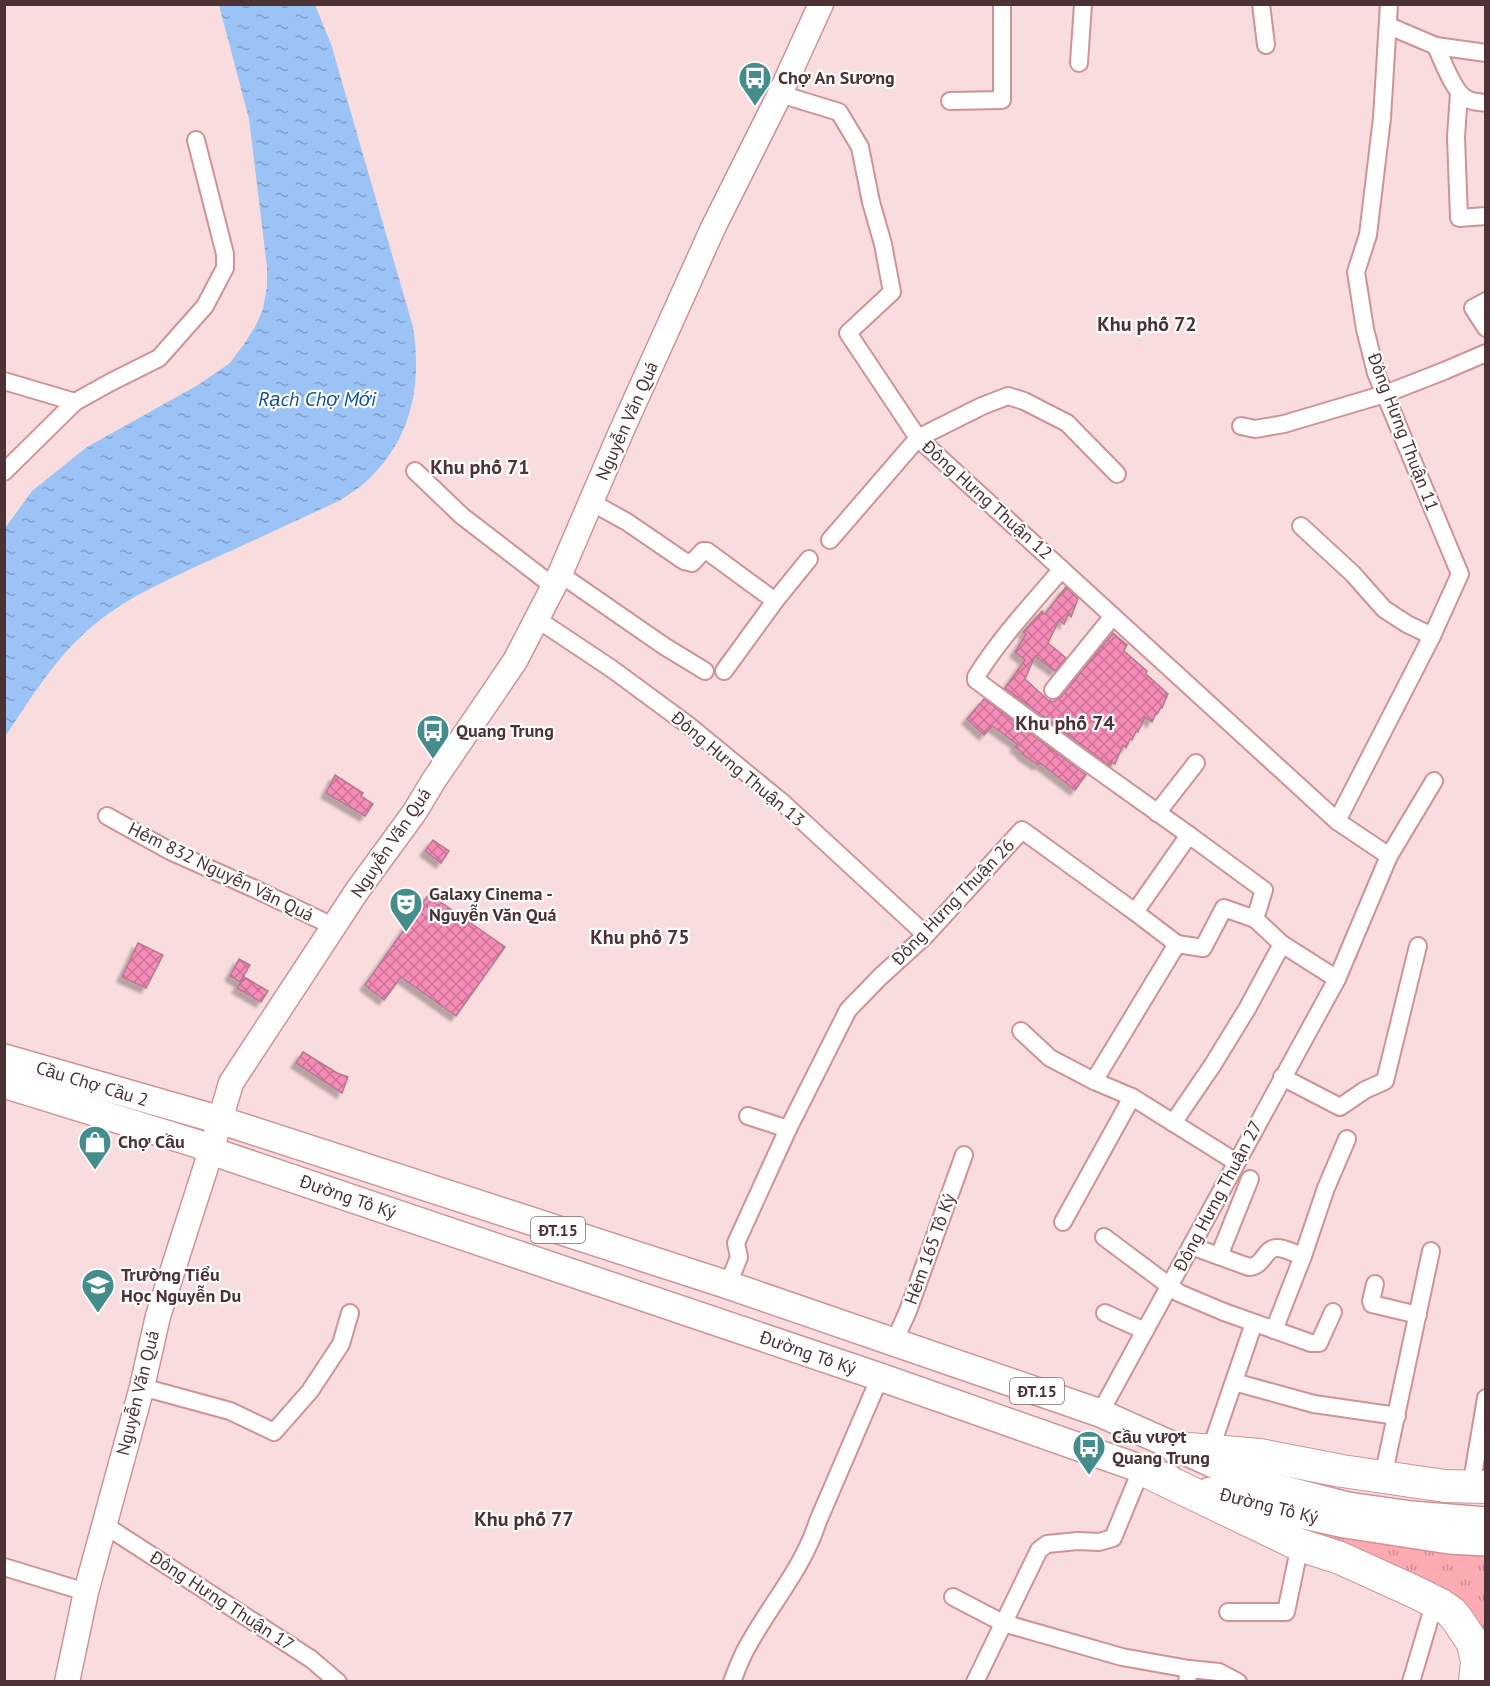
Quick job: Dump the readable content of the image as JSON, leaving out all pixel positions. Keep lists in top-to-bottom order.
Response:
{
  "streets": {
    "main road": [
      "Nguyễn Văn Quá",
      "Cầu Chợ Cầu 2",
      "Đường Tô Ký",
      "ĐT.15"
    ],
    "street": [
      "Đông Hưng Thuận 11",
      "Đông Hưng Thuận 12",
      "Đông Hưng Thuận 13",
      "Hẻm 832 Nguyễn Văn Quá",
      "Đông Hưng Thuận 26",
      "Đông Hưng Thuận 27",
      "Hẻm 165 Tô Ký",
      "Đông Hưng Thuận 17"
    ]
  },
  "crossings": [
    ["Nguyễn Văn Quá", "Đông Hưng Thuận 12"],
    ["Nguyễn Văn Quá", "Đông Hưng Thuận 13"],
    ["Nguyễn Văn Quá", "Hẻm 832 Nguyễn Văn Quá"],
    ["Nguyễn Văn Quá", "Cầu Chợ Cầu 2"],
    ["Nguyễn Văn Quá", "Đường Tô Ký"],
    ["Nguyễn Văn Quá", "Đông Hưng Thuận 17"],
    ["Đông Hưng Thuận 11", "Đông Hưng Thuận 12"],
    ["Đông Hưng Thuận 12", "Đông Hưng Thuận 27"],
    ["Đông Hưng Thuận 13", "Đông Hưng Thuận 26"],
    ["Đông Hưng Thuận 26", "Đường Tô Ký"],
    ["Cầu Chợ Cầu 2", "Đường Tô Ký"],
    ["Đông Hưng Thuận 27", "Đường Tô Ký"],
    ["Đường Tô Ký", "Hẻm 165 Tô Ký"]
  ],
  "districts": [
    "Khu phố 72",
    "Khu phố 71",
    "Khu phố 74",
    "Khu phố 75",
    "Khu phố 77"
  ],
  "water": ["Rạch Chợ Mới"],
  "places": {
    "bus stop": ["Chợ An Sương", "Quang Trung", "Cầu vượt Quang Trung"],
    "theatre": ["Galaxy Cinema - Nguyễn Văn Quá"],
    "shop": ["Chợ Cầu"],
    "school or university": ["Trường Tiểu Học Nguyễn Du"]
  }
}
